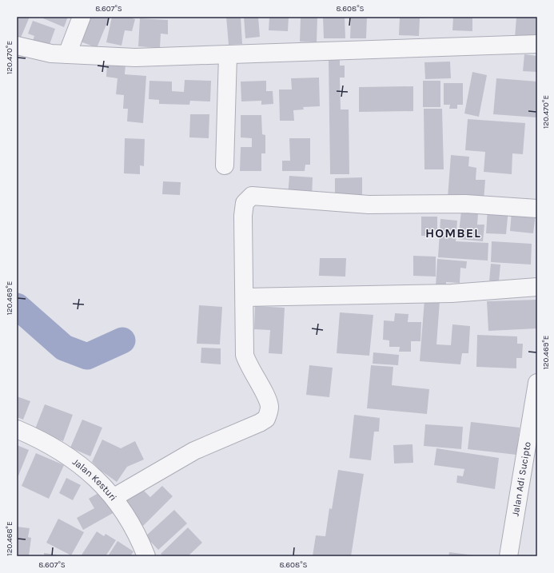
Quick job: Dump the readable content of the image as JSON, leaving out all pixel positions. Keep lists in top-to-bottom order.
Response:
{
  "streets": {
    "street": ["Jalan Adi Sucipto", "Jalan Kesturi"]
  },
  "districts": ["HOMBEL"],
  "coordinates": [
    "8.607°S",
    "8.608°S",
    "120.470°E",
    "120.469°E",
    "120.468°E"
  ]
}
